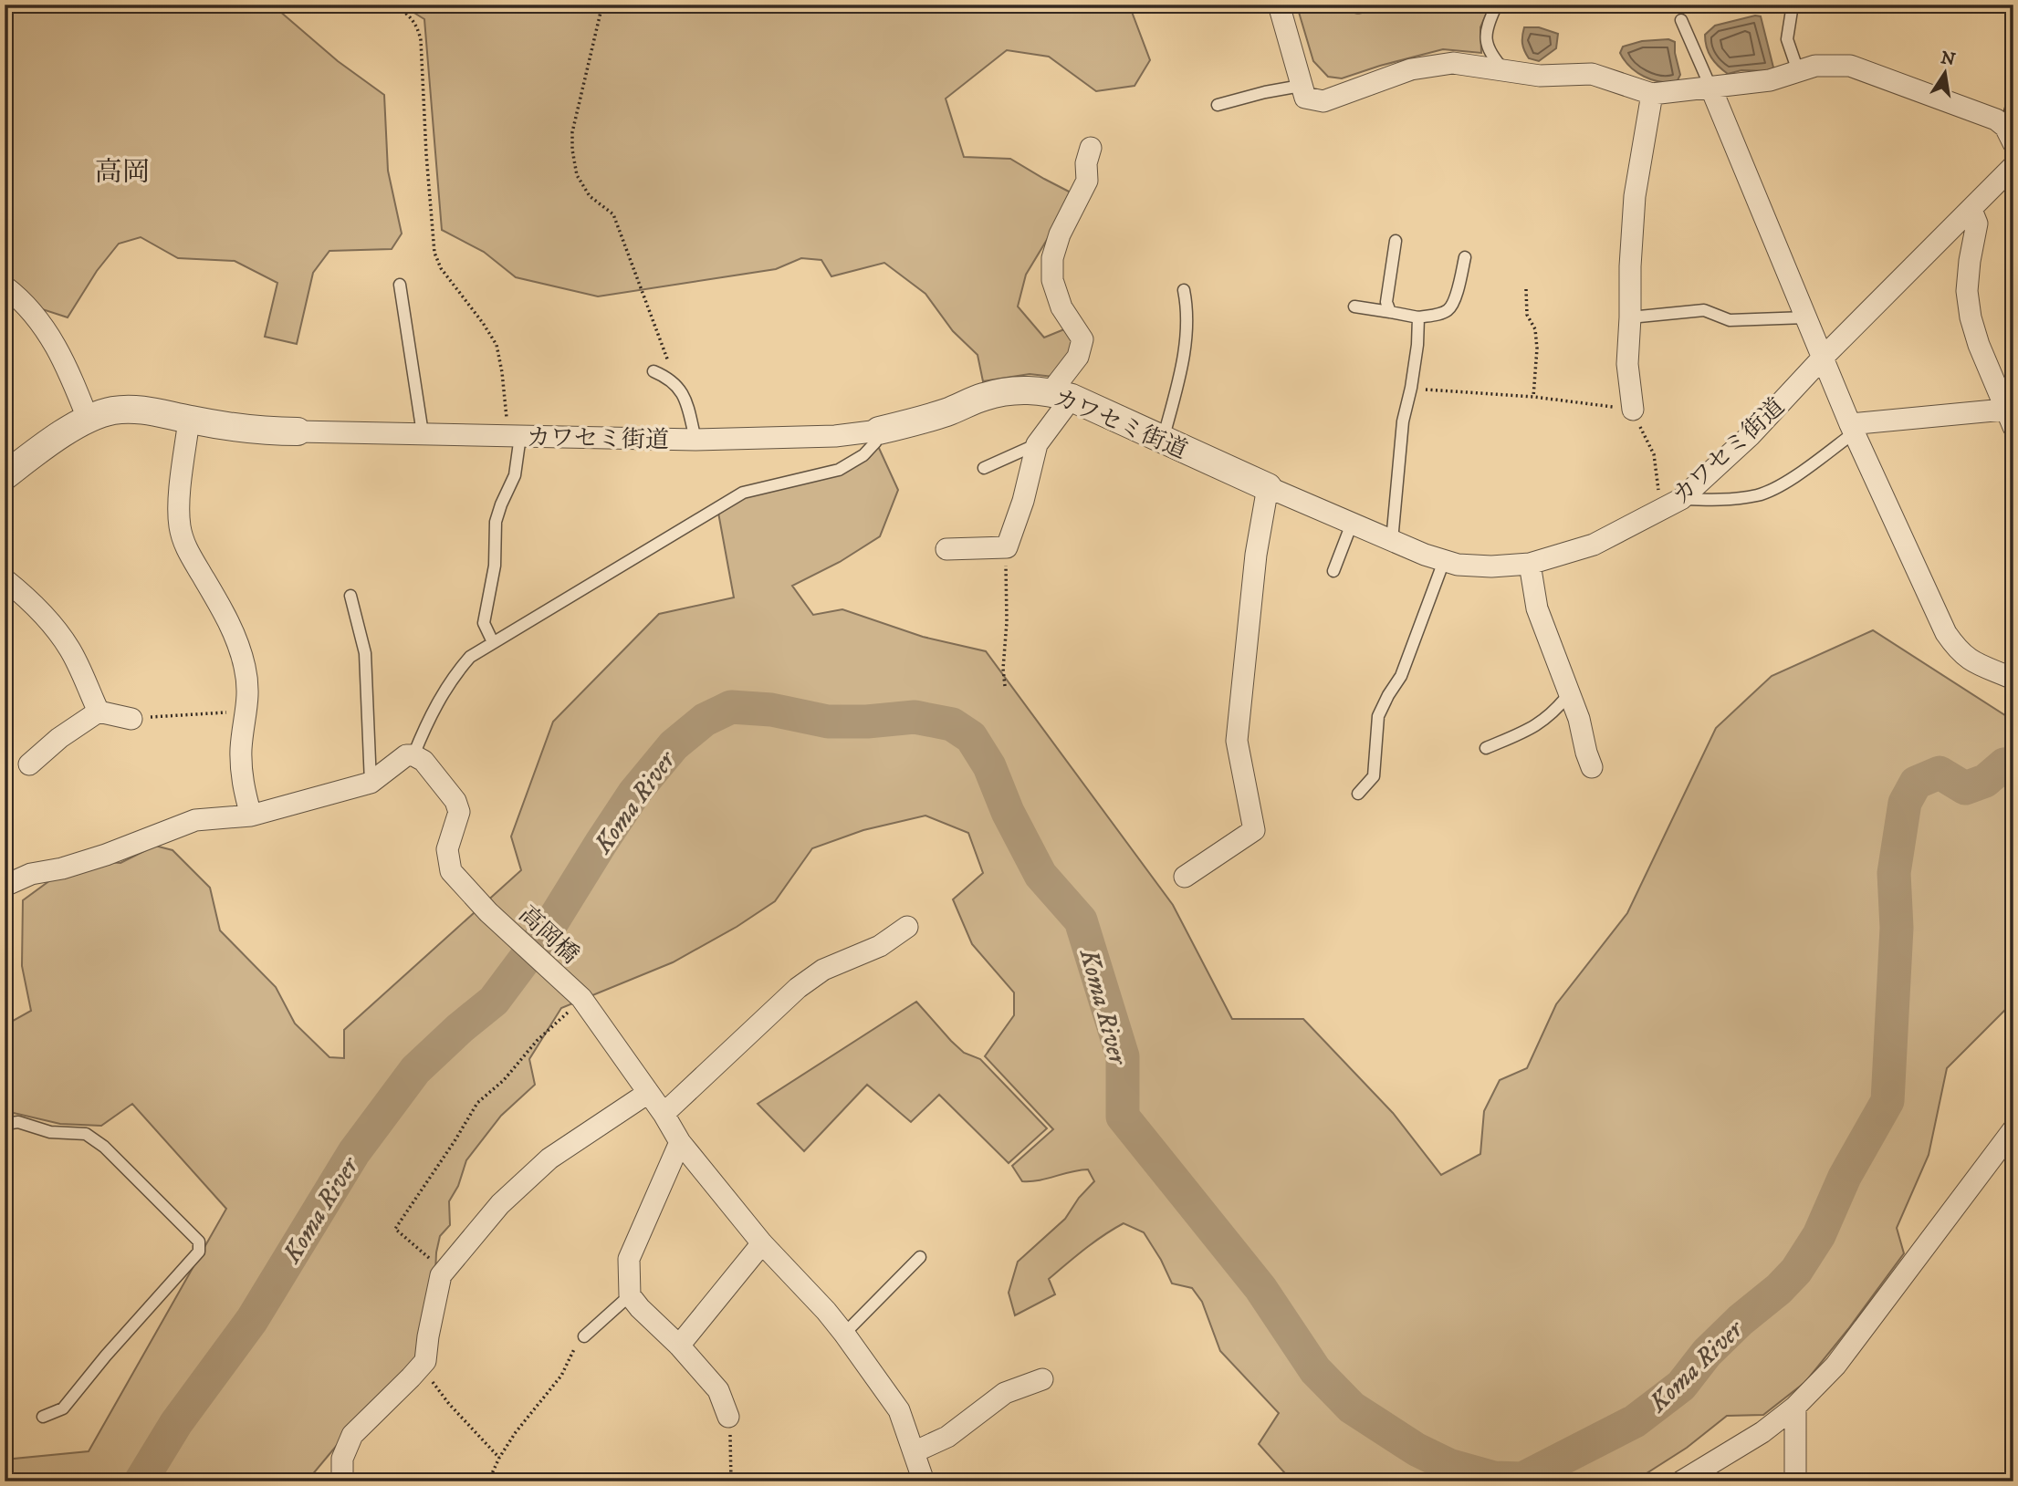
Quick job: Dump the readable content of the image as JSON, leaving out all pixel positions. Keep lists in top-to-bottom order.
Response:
{
  "streets": {
    "street": ["カワセミ街道", "高岡橋"]
  },
  "districts": ["高岡"],
  "water": ["Koma River"],
  "north": "top"
}
